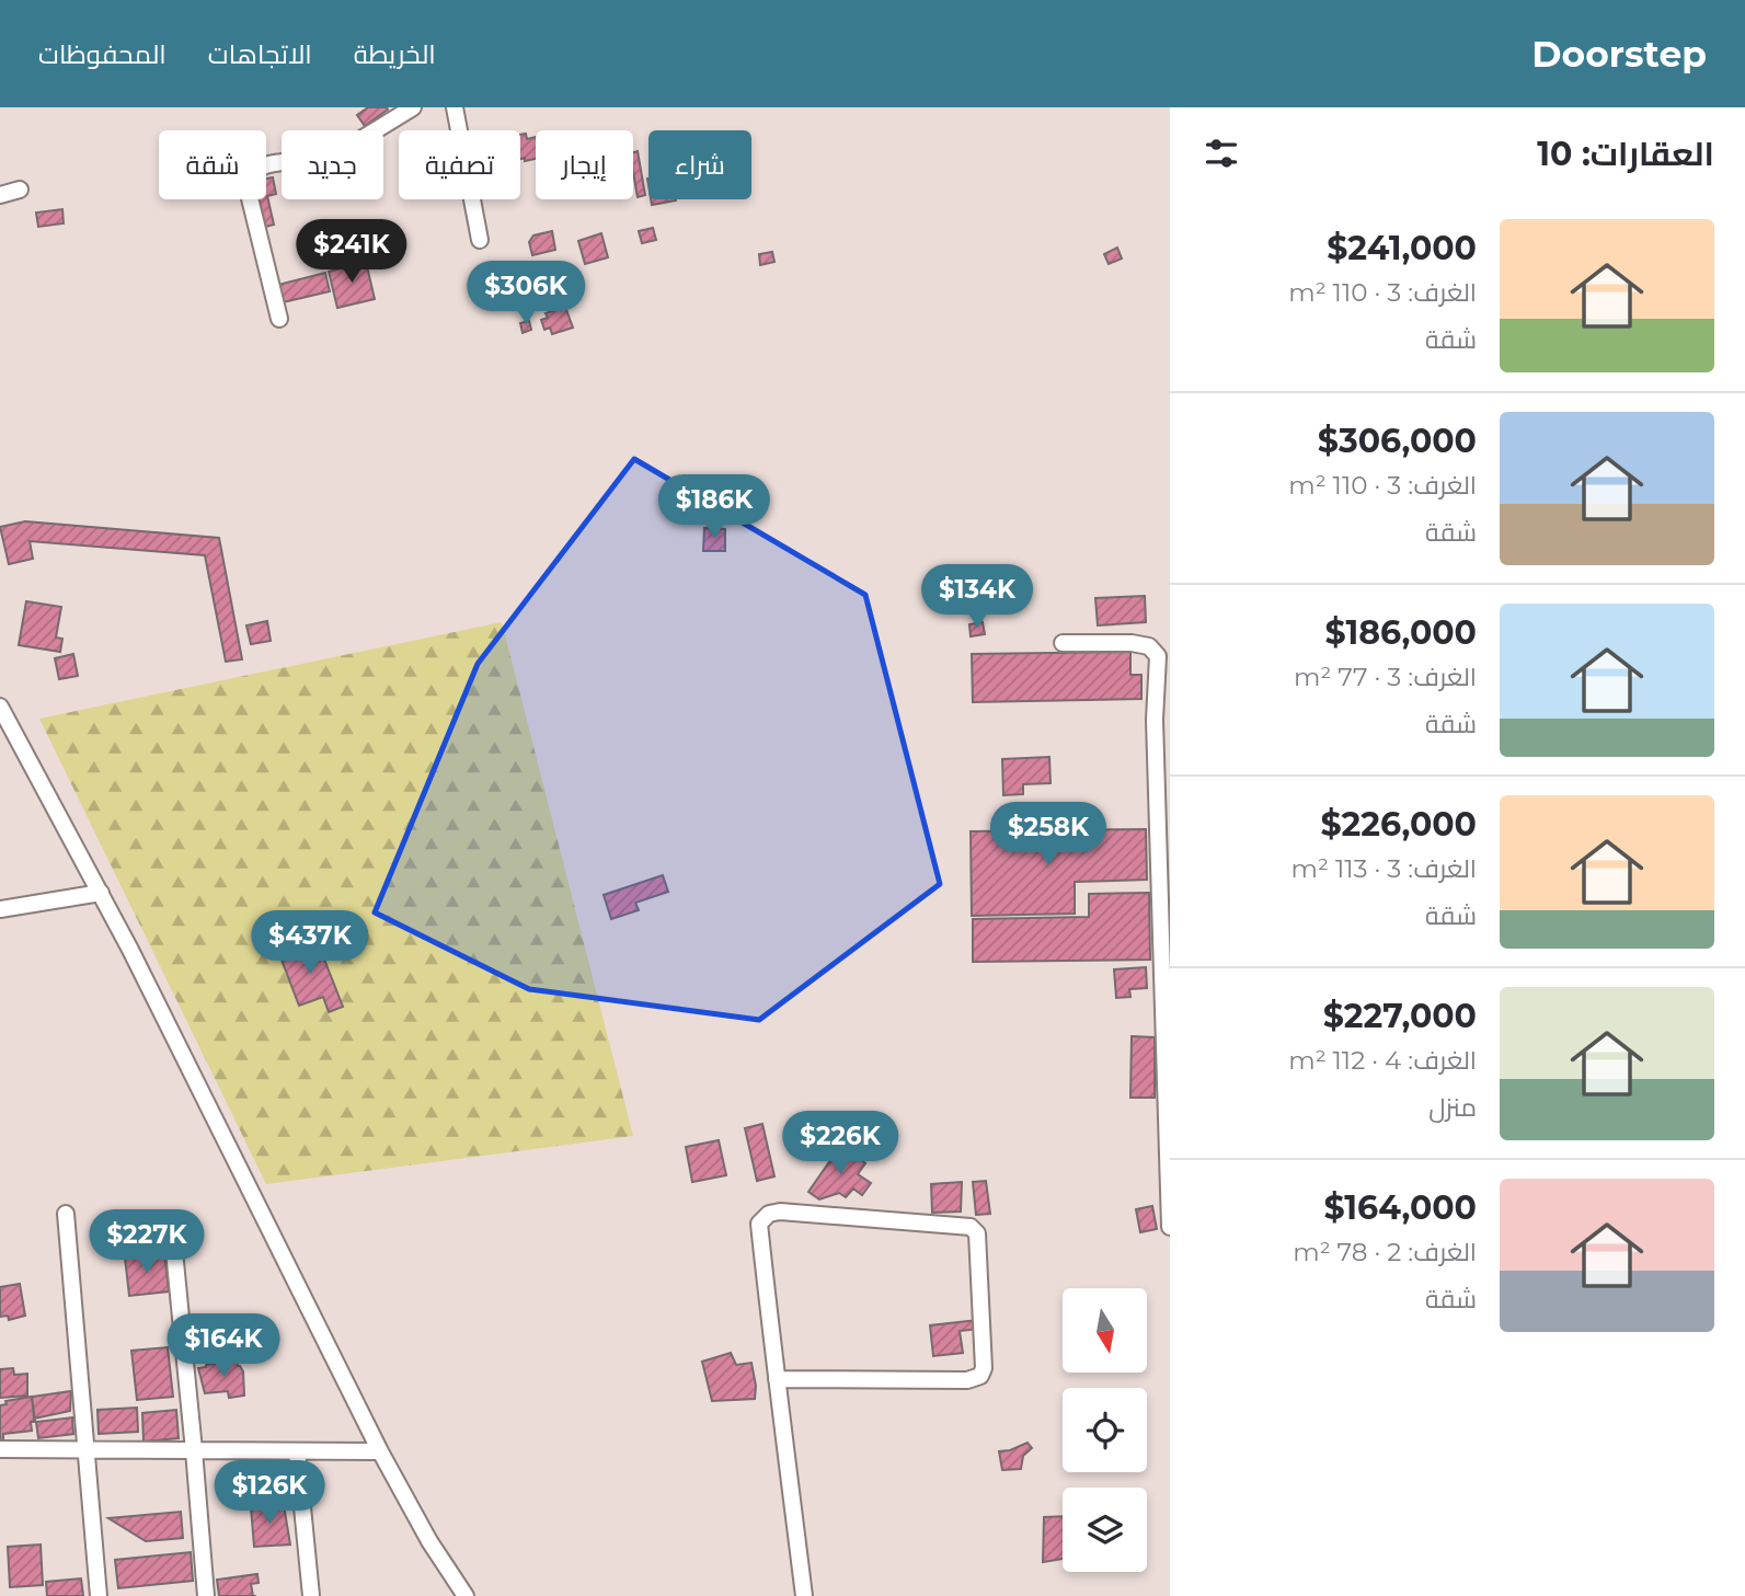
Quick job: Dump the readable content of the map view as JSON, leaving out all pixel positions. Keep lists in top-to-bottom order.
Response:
{
  "north": "bottom",
  "page": {
    "header": "Doorstep",
    "nav": ["الخريطة", "الاتجاهات", "المحفوظات"],
    "heading": "العقارات: 10",
    "chip": [
      "شراء",
      "إيجار",
      "تصفية",
      "جديد",
      "شقة"
    ],
    "list": [
      {
        "name": "$241,000",
        "note": "الغرف: 3 · 110 m² · شقة"
      },
      {
        "name": "$306,000",
        "note": "الغرف: 3 · 110 m² · شقة"
      },
      {
        "name": "$186,000",
        "note": "الغرف: 3 · 77 m² · شقة"
      },
      {
        "name": "$226,000",
        "note": "الغرف: 3 · 113 m² · شقة"
      },
      {
        "name": "$227,000",
        "note": "الغرف: 4 · 112 m² · منزل"
      },
      {
        "name": "$164,000",
        "note": "الغرف: 2 · 78 m² · شقة"
      }
    ],
    "price": [
      "$241K",
      "$306K",
      "$186K",
      "$134K",
      "$258K",
      "$437K",
      "$226K",
      "$227K",
      "$164K",
      "$126K"
    ]
  }
}
